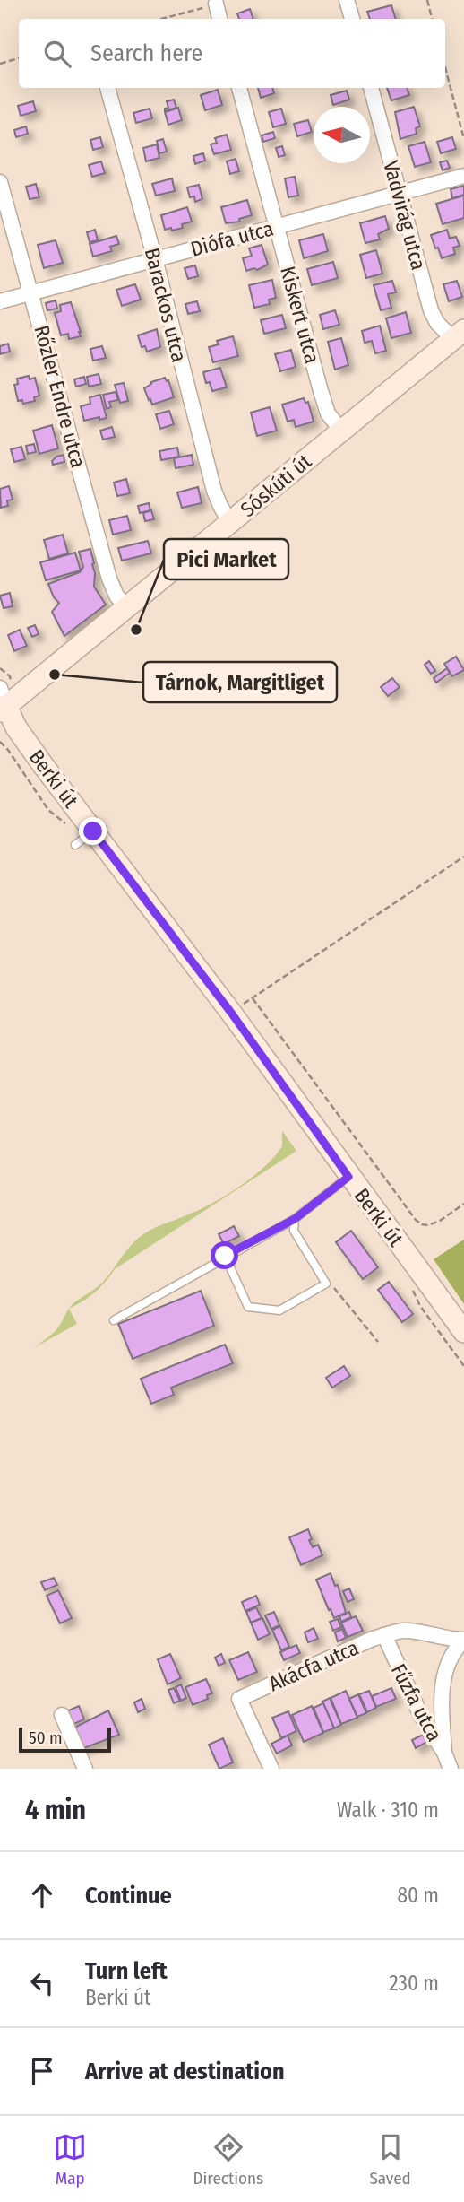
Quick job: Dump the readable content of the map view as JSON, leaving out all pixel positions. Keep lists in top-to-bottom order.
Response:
{
  "streets": {
    "street": [
      "Vadvirág utca",
      "Diófa utca",
      "Barackos utca",
      "Kiskert utca",
      "Rőzler Endre utca",
      "Sóskúti út",
      "Berki út",
      "Akácfa utca",
      "Fűzfa utca"
    ]
  },
  "crossings": [
    ["Vadvirág utca", "Diófa utca"],
    ["Vadvirág utca", "Sóskúti út"],
    ["Diófa utca", "Barackos utca"],
    ["Diófa utca", "Kiskert utca"],
    ["Diófa utca", "Rőzler Endre utca"],
    ["Barackos utca", "Sóskúti út"],
    ["Kiskert utca", "Sóskúti út"],
    ["Rőzler Endre utca", "Sóskúti út"],
    ["Sóskúti út", "Berki út"],
    ["Akácfa utca", "Fűzfa utca"]
  ],
  "places": ["Pici Market", "Tárnok, Margitliget"],
  "scale_bar": "50 m",
  "north": "left",
  "page": {
    "search": "Search here",
    "scale": "50 m",
    "heading": ["4 min", "Walk · 310 m"],
    "list": [
      ["Continue", "80 m"],
      ["Turn left", "Berki út", "230 m"],
      "Arrive at destination"
    ],
    "nav": ["Map", "Directions", "Saved"]
  }
}
